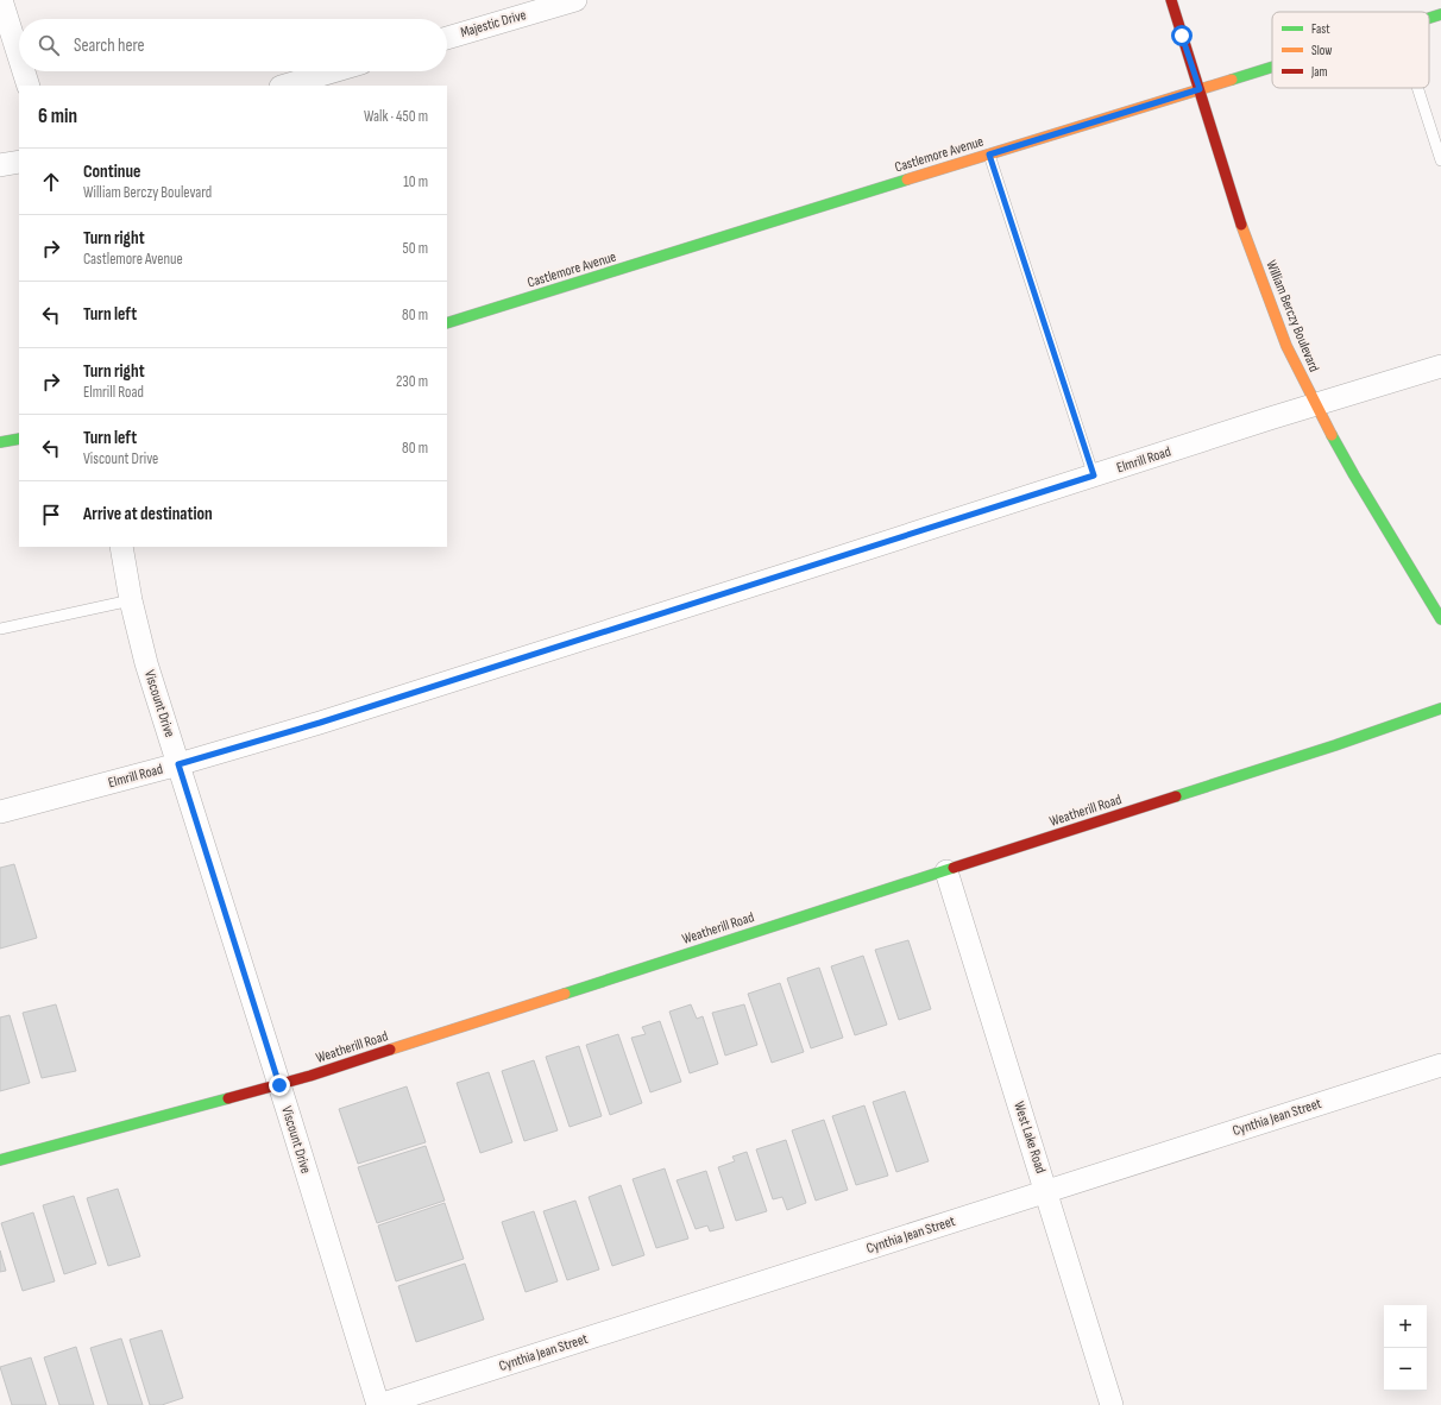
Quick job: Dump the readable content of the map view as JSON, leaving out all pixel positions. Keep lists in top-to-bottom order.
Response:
{
  "streets": {
    "street": [
      "Majestic Drive",
      "Castlemore Avenue",
      "William Berczy Boulevard",
      "Elmrill Road",
      "Viscount Drive",
      "Weatherill Road",
      "Cynthia Jean Street",
      "West Lake Road"
    ]
  },
  "crossings": [
    ["Castlemore Avenue", "William Berczy Boulevard"],
    ["William Berczy Boulevard", "Elmrill Road"],
    ["Elmrill Road", "Viscount Drive"],
    ["Viscount Drive", "Weatherill Road"],
    ["Viscount Drive", "Cynthia Jean Street"],
    ["Weatherill Road", "West Lake Road"],
    ["Cynthia Jean Street", "West Lake Road"]
  ],
  "legend": ["Fast", "Slow", "Jam"],
  "page": {
    "search": "Search here",
    "heading": ["6 min", "Walk · 450 m"],
    "list": [
      ["Continue", "William Berczy Boulevard", "10 m"],
      ["Turn right", "Castlemore Avenue", "50 m"],
      ["Turn left", "80 m"],
      ["Turn right", "Elmrill Road", "230 m"],
      ["Turn left", "Viscount Drive", "80 m"],
      "Arrive at destination"
    ],
    "map_buttons": ["+", "−"]
  }
}
